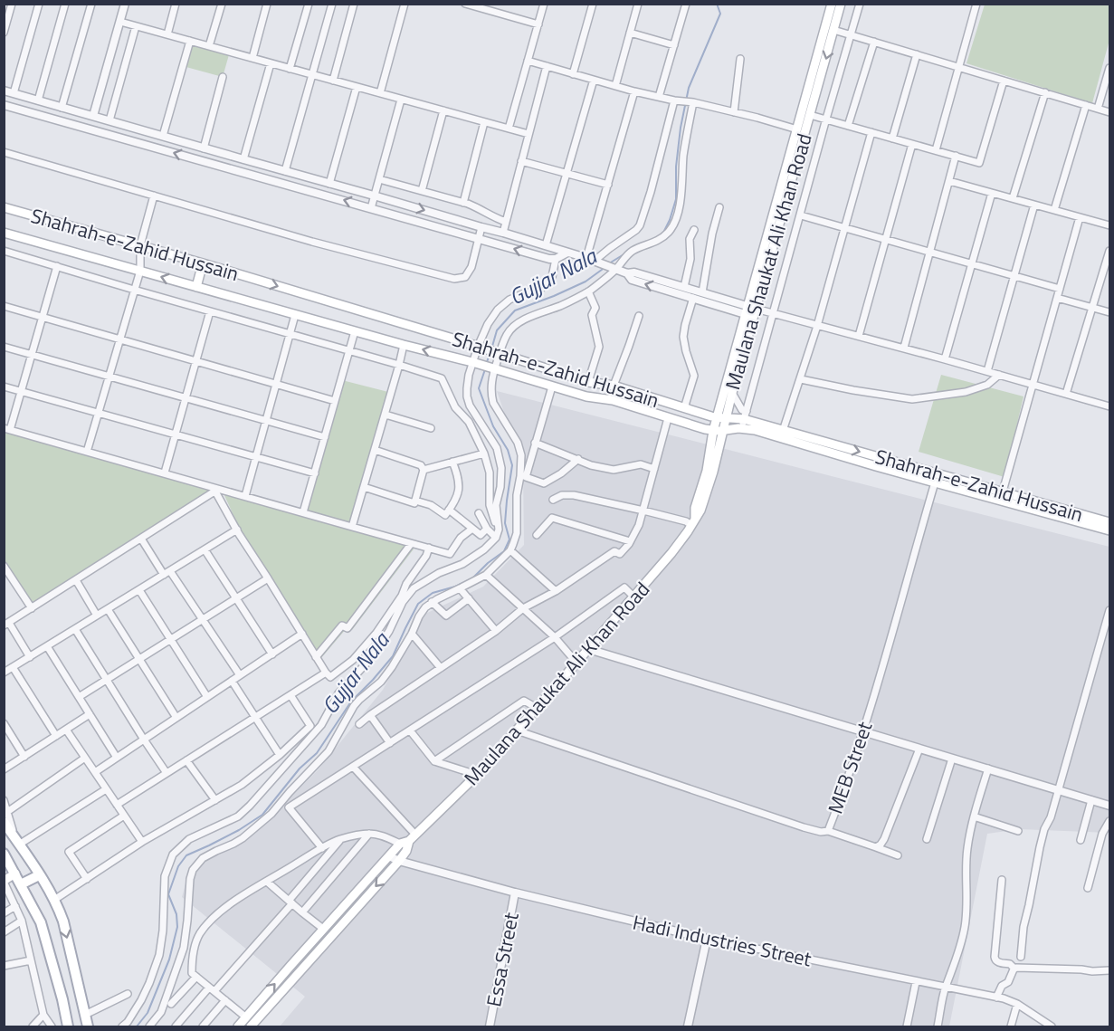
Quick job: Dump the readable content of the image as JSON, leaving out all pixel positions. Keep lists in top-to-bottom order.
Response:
{
  "streets": {
    "main road": ["Shahrah-e-Zahid Hussain", "Maulana Shaukat Ali Khan Road"],
    "street": ["MEB Street", "Hadi Industries Street", "Essa Street"]
  },
  "crossings": [
    ["Shahrah-e-Zahid Hussain", "Maulana Shaukat Ali Khan Road"],
    ["Shahrah-e-Zahid Hussain", "MEB Street"],
    ["Maulana Shaukat Ali Khan Road", "MEB Street"],
    ["Maulana Shaukat Ali Khan Road", "Hadi Industries Street"],
    ["Hadi Industries Street", "Essa Street"]
  ],
  "water": ["Gujjar Nala"]
}
